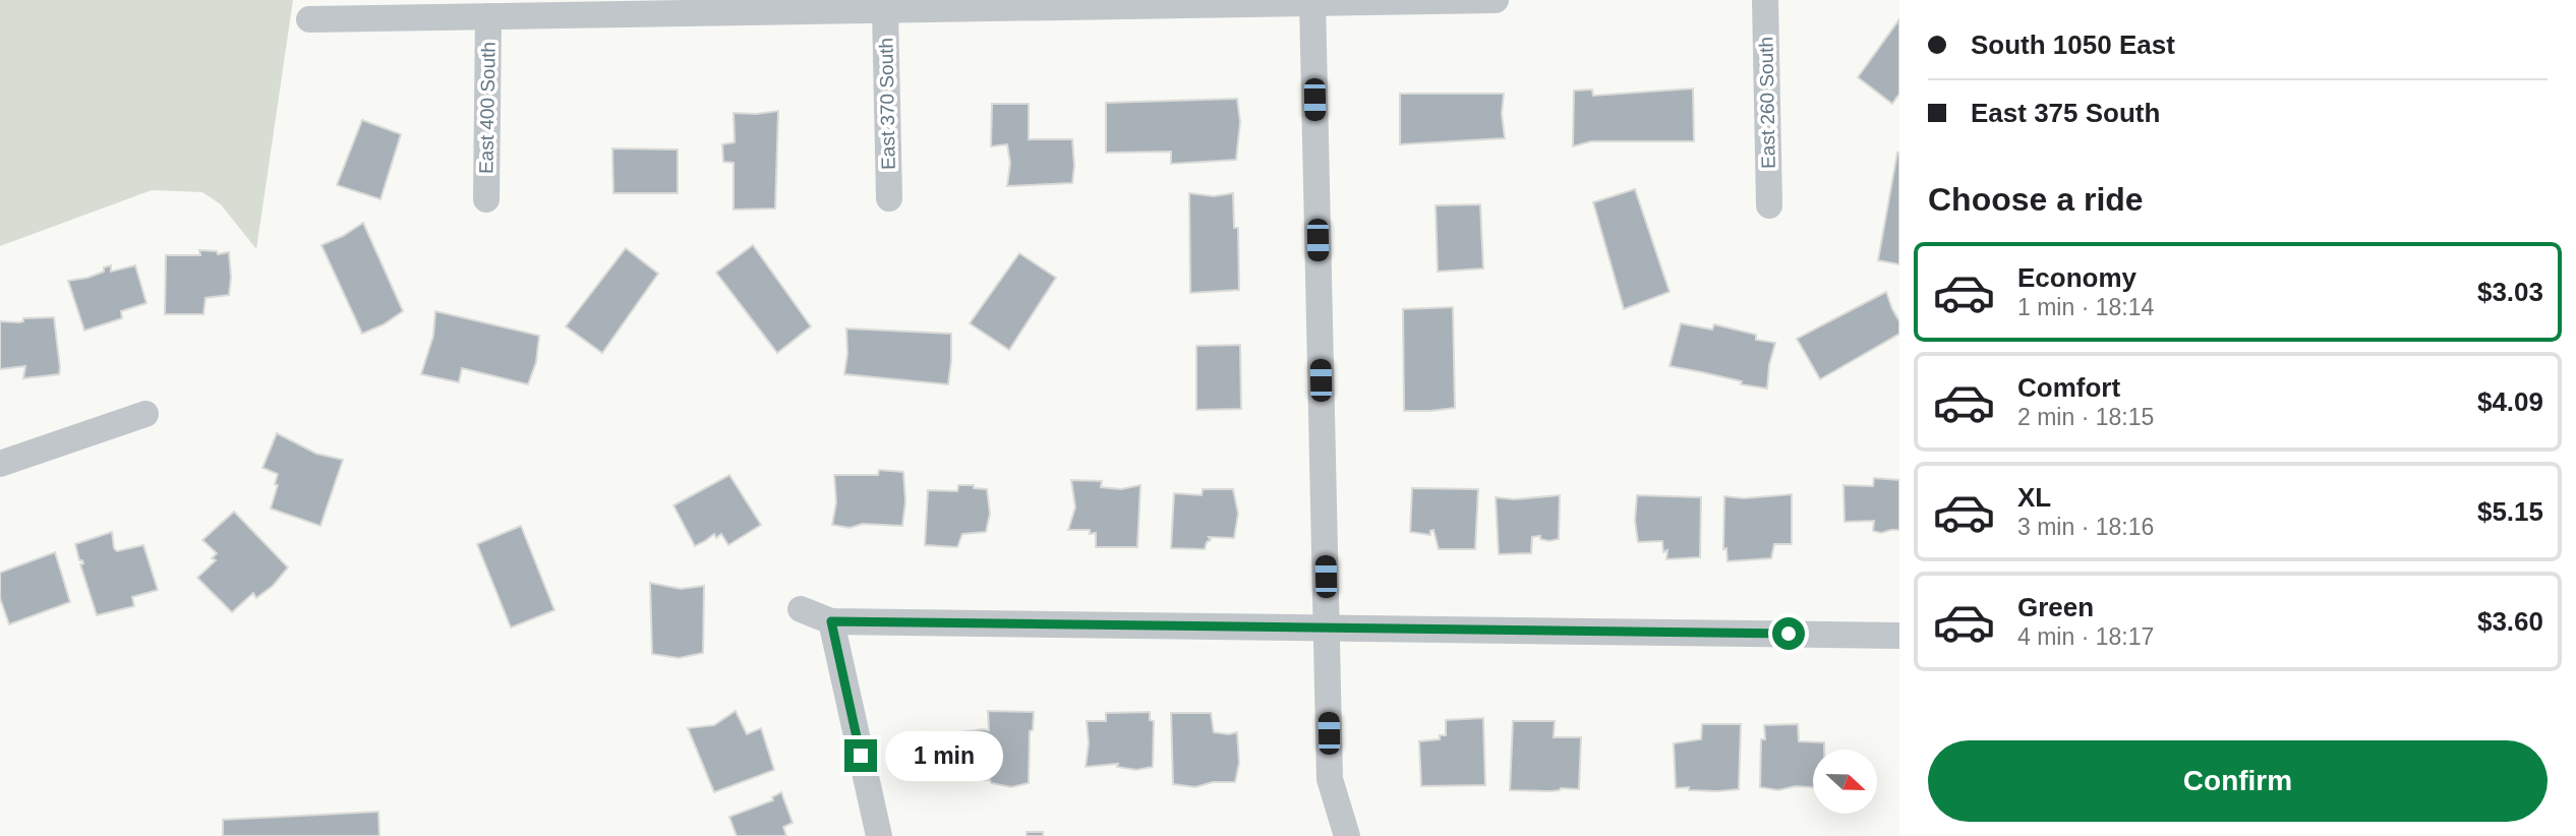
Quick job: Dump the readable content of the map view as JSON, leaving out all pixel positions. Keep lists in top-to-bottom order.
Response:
{
  "streets": {
    "street": ["East 260 South", "East 370 South", "East 400 South"]
  },
  "north": "right",
  "page": {
    "banner": ["South 1050 East", "East 375 South"],
    "heading": "Choose a ride",
    "list": [
      {
        "name": "Economy",
        "note": "1 min · 18:14",
        "value": "$3.03"
      },
      {
        "name": "Comfort",
        "note": "2 min · 18:15",
        "value": "$4.09"
      },
      {
        "name": "XL",
        "note": "3 min · 18:16",
        "value": "$5.15"
      },
      {
        "name": "Green",
        "note": "4 min · 18:17",
        "value": "$3.60"
      }
    ],
    "buttons": "Confirm",
    "bubble": "1 min"
  }
}
